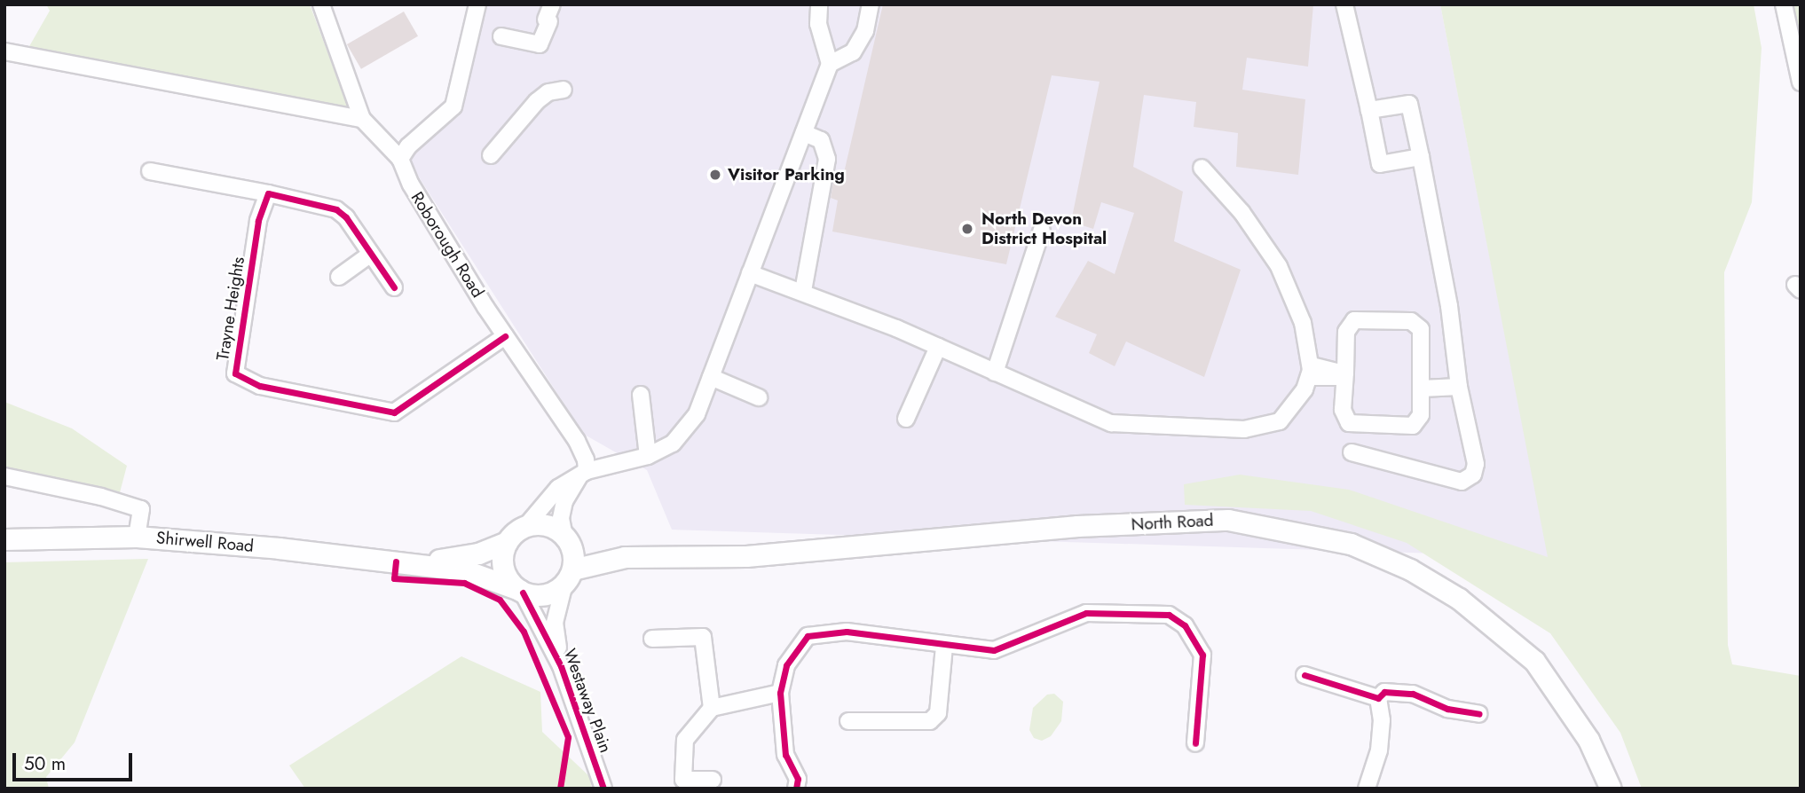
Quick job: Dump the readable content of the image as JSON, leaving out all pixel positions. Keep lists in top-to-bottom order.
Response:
{
  "streets": {
    "main road": ["North Road", "Shirwell Road"],
    "street": ["Roborough Road", "Trayne Heights", "Westaway Plain"]
  },
  "crossings": [
    ["Roborough Road", "Trayne Heights"],
    ["North Road", "Shirwell Road"],
    ["North Road", "Westaway Plain"],
    ["Shirwell Road", "Westaway Plain"]
  ],
  "places": ["Visitor Parking", "North Devon District Hospital"],
  "scale_bar": "50 m"
}
